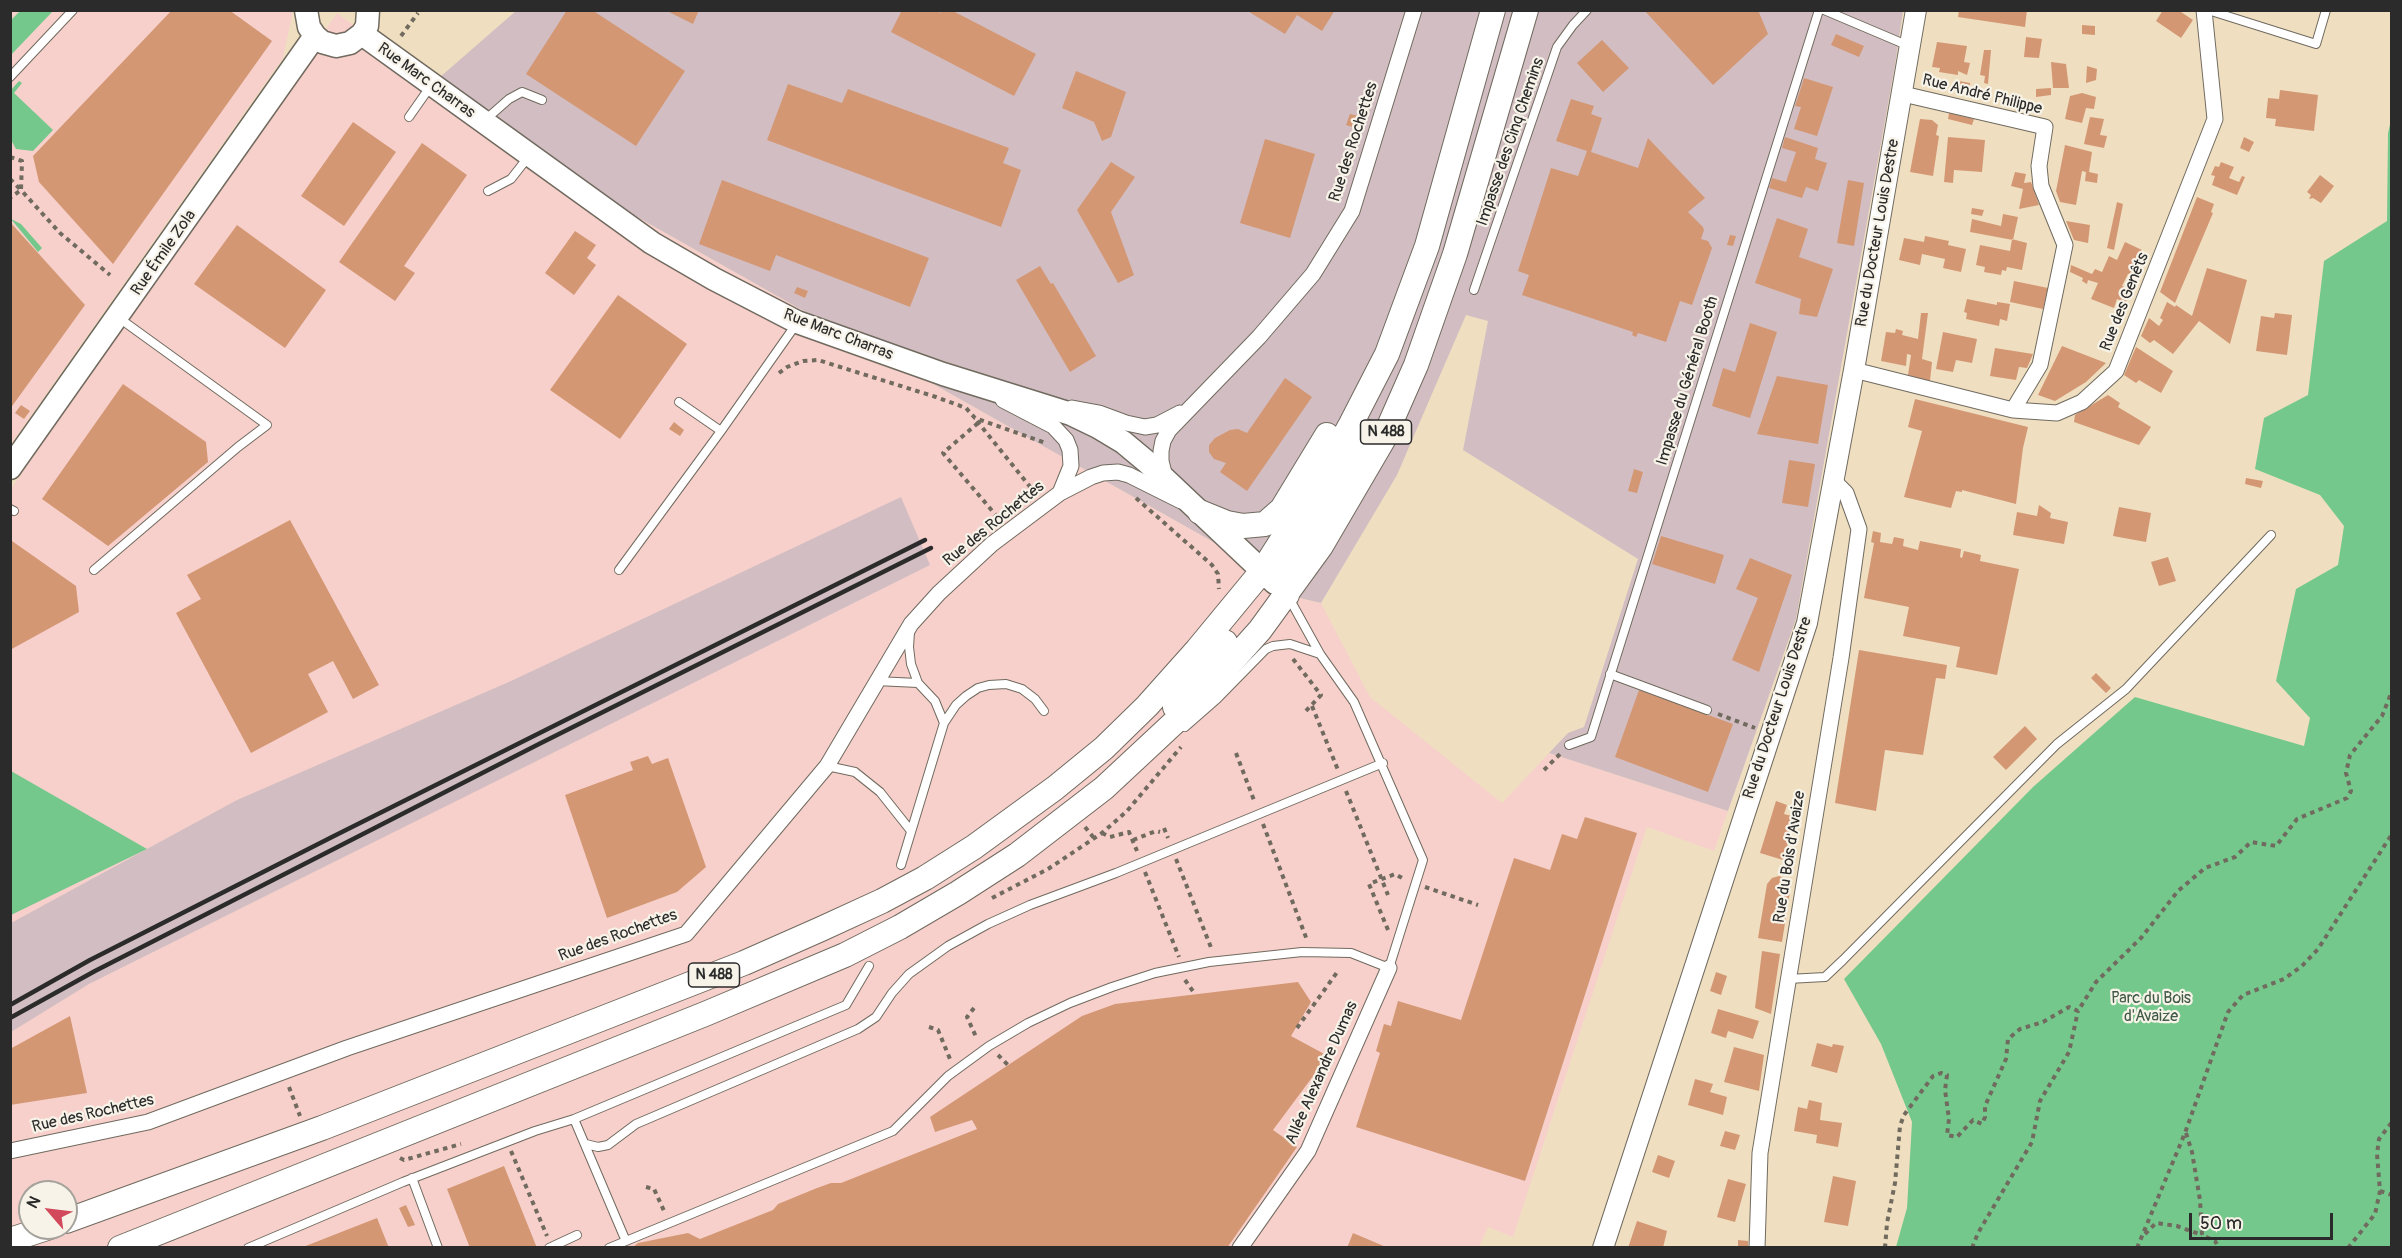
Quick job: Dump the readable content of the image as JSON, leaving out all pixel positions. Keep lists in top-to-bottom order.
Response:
{
  "streets": {
    "main road": ["Rue Marc Charras", "Rue Émile Zola", "N 488"],
    "street": [
      "Rue André Philippe",
      "Rue des Rochettes",
      "Rue du Docteur Louis Destre",
      "Rue des Genêts",
      "Rue du Bois d'Avaize",
      "Allée Alexandre Dumas"
    ],
    "lane": ["Impasse des Cinq Chemins", "Impasse du Général Booth"]
  },
  "crossings": [
    ["Rue Marc Charras", "Rue des Rochettes"],
    ["Rue Marc Charras", "N 488"],
    ["Rue André Philippe", "Rue du Docteur Louis Destre"],
    ["Rue André Philippe", "Rue des Genêts"],
    ["Rue du Docteur Louis Destre", "Rue des Genêts"],
    ["Rue du Docteur Louis Destre", "Rue du Bois d'Avaize"]
  ],
  "parks": ["Parc du Bois d'Avaize"],
  "scale_bar": "50 m",
  "north": "top left"
}
